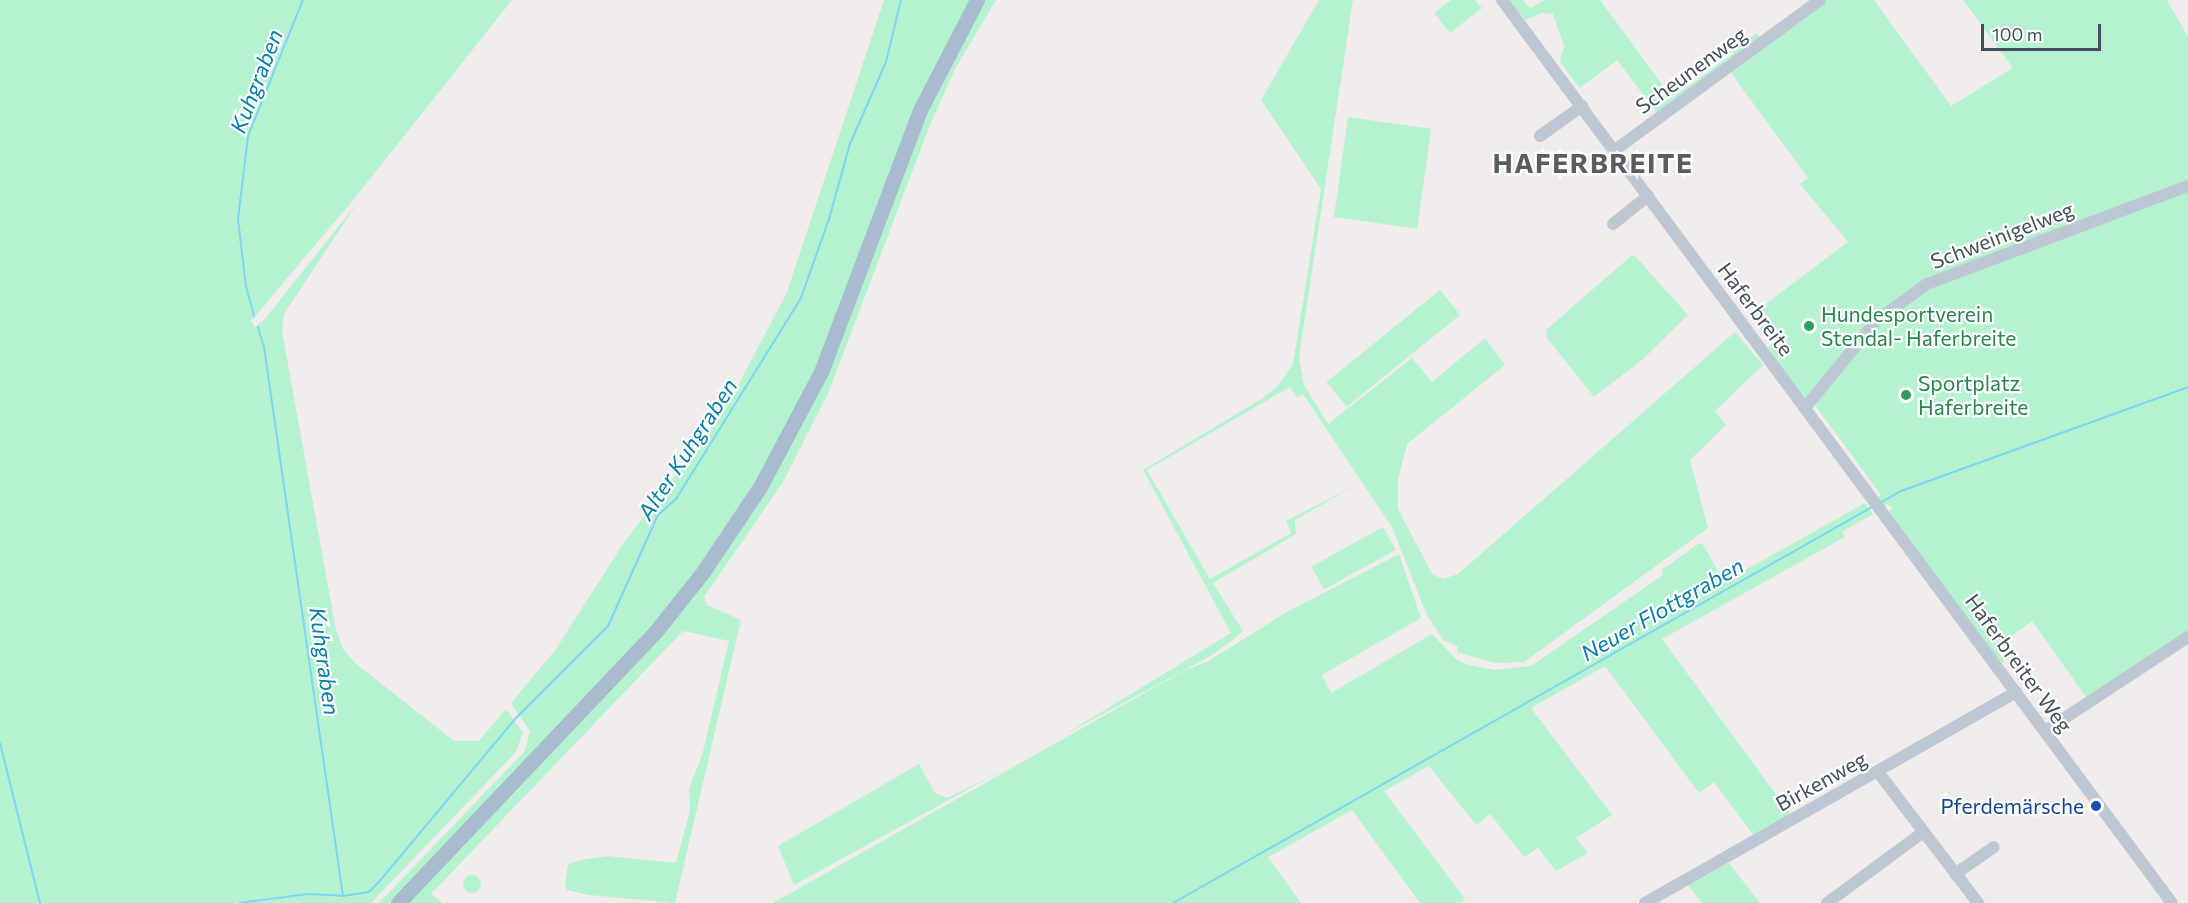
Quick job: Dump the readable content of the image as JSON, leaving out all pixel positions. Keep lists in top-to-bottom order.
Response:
{
  "streets": {
    "street": [
      "Scheunenweg",
      "Schweinigelweg",
      "Haferbreite",
      "Haferbreiter Weg",
      "Birkenweg"
    ]
  },
  "crossings": [
    ["Scheunenweg", "Haferbreite"],
    ["Schweinigelweg", "Haferbreite"],
    ["Haferbreite", "Haferbreiter Weg"],
    ["Haferbreiter Weg", "Birkenweg"]
  ],
  "districts": ["HAFERBREITE"],
  "water": ["Kuhgraben", "Alter Kuhgraben", "Neuer Flottgraben"],
  "places": ["Hundesportverein Stendal- Haferbreite", "Sportplatz Haferbreite", "Pferdemärsche"],
  "scale_bar": "100 m"
}
